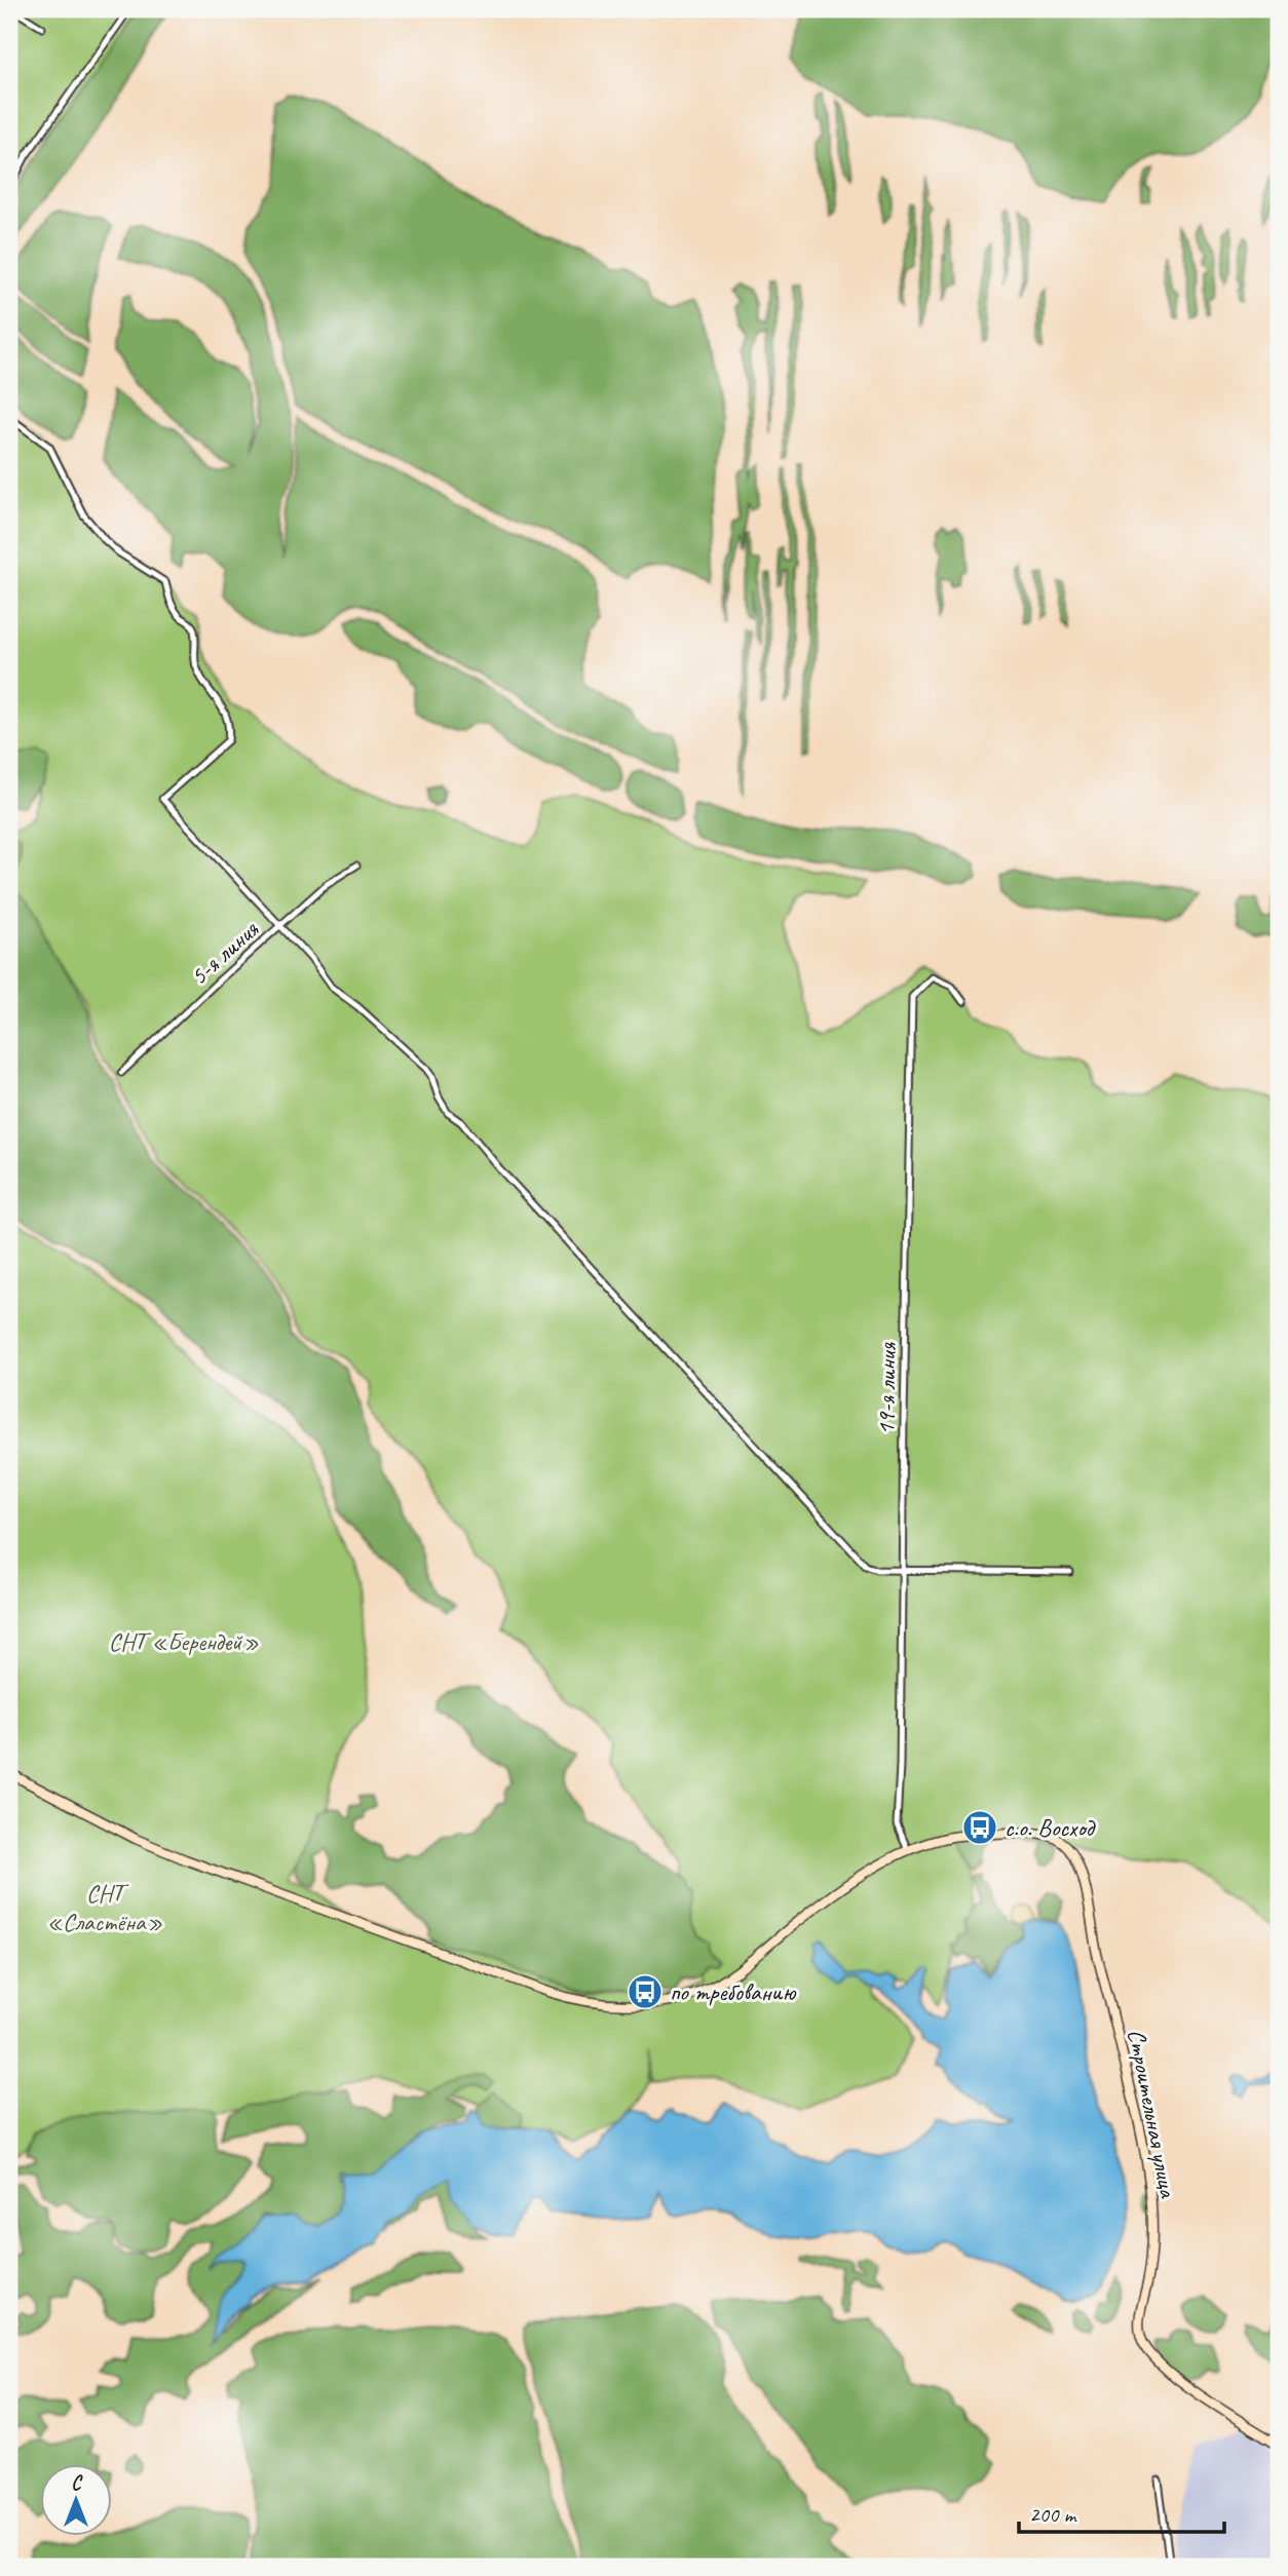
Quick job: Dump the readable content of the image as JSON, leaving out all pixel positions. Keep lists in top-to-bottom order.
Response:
{
  "streets": {
    "street": ["5-я линия", "19-я линия", "Строительная улица"]
  },
  "crossings": [
    ["19-я линия", "Строительная улица"]
  ],
  "parks": ["СНТ «Берендей»", "СНТ «Сластёна»"],
  "places": {
    "bus stop": ["с.о. Восход", "по требованию"]
  },
  "scale_bar": "200 m",
  "north": "top"
}
